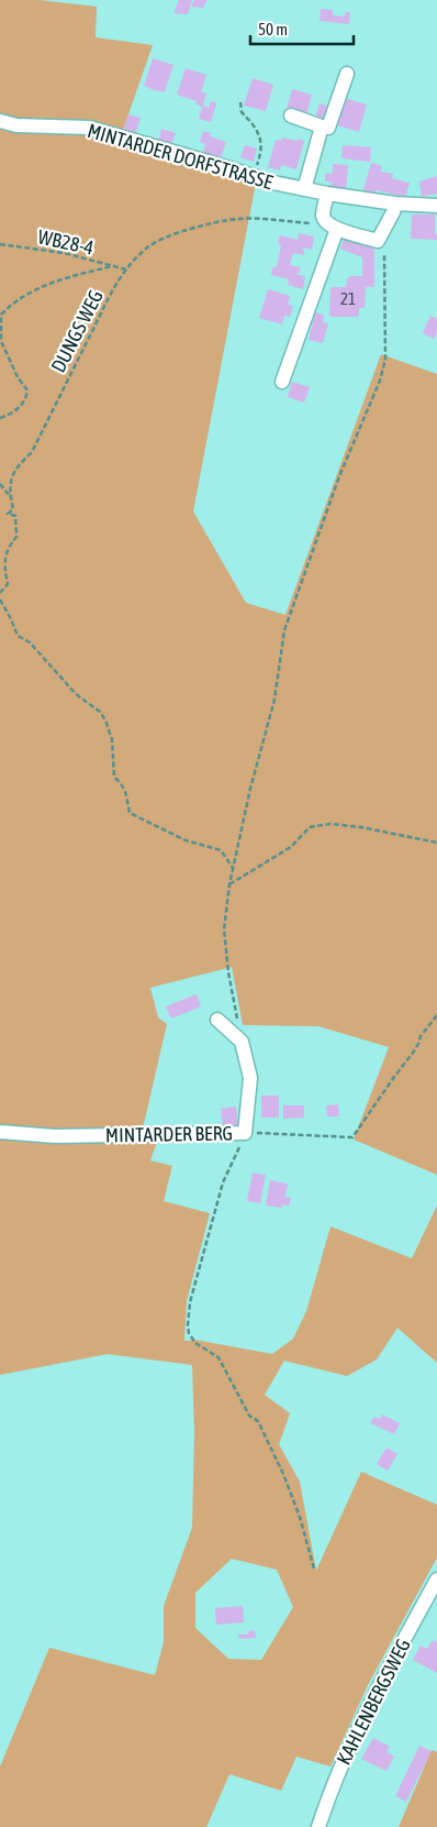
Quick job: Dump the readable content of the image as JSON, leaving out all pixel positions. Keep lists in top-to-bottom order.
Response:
{
  "streets": {
    "street": ["MINTARDER DORFSTRASSE", "MINTARDER BERG", "KAHLENBERGSWEG"],
    "path": ["WB28-4", "DUNGS WEG"]
  },
  "crossings": [
    ["WB28-4", "DUNGS WEG"]
  ],
  "house_numbers": ["21"],
  "scale_bar": "50 m"
}
